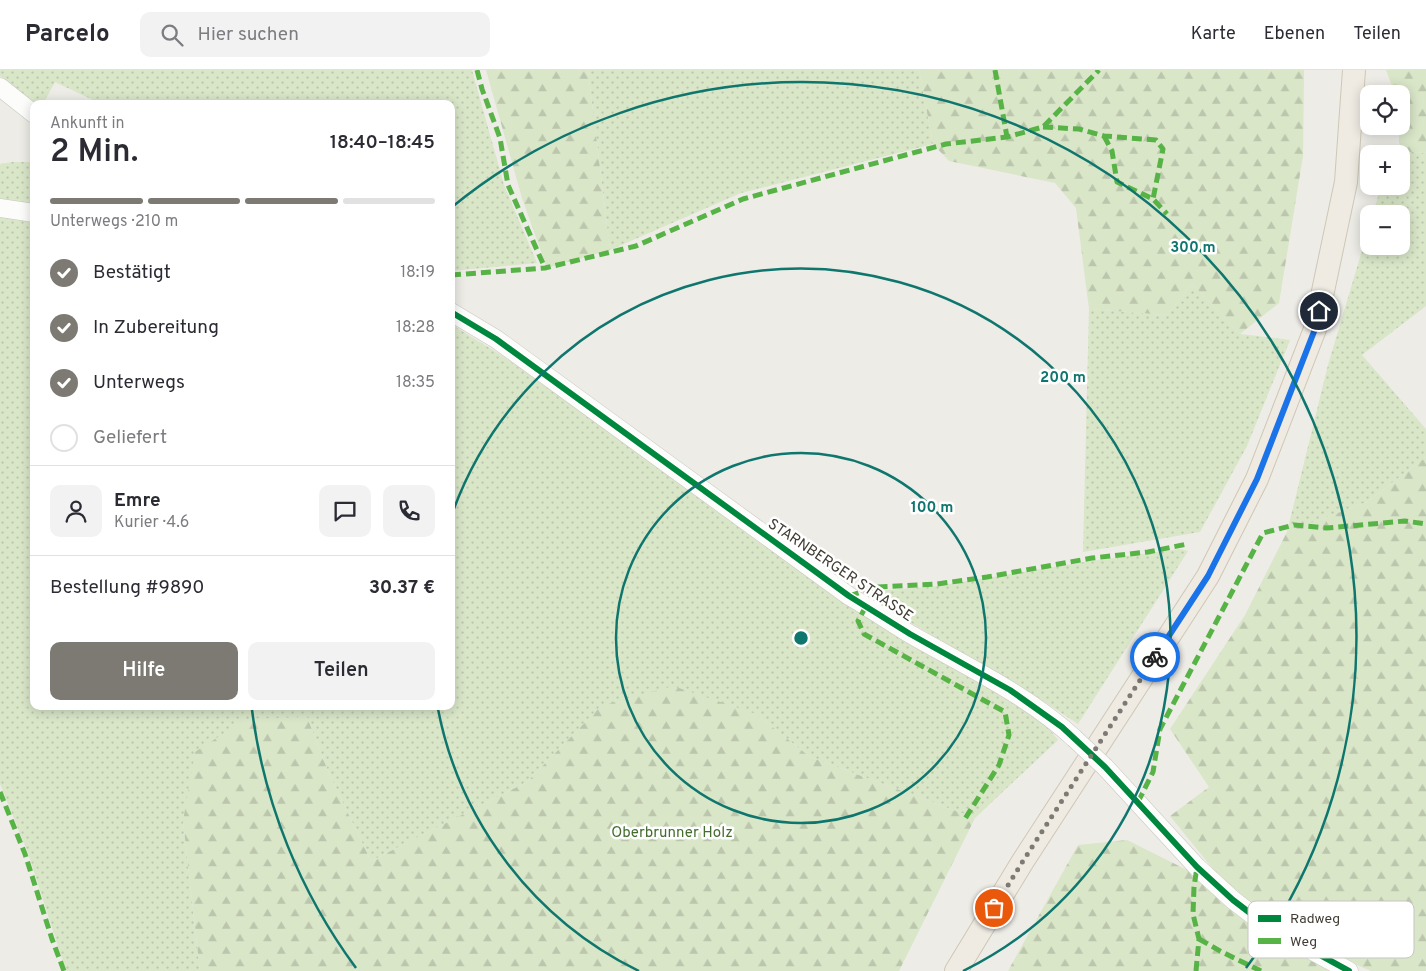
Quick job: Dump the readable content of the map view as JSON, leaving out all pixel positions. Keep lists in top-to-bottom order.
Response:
{
  "streets": {
    "street": ["STARNBERGER STRASSE"]
  },
  "parks": ["Oberbrunner Holz"],
  "legend": ["Radweg", "Weg"],
  "page": {
    "header": "Parcelo",
    "search": "Hier suchen",
    "nav": ["Karte", "Ebenen", "Teilen"],
    "map_buttons": ["+", "−"],
    "heading": ["2 Min.", "Ankunft in", "18:40–18:45"],
    "panel": [
      "Emre",
      "Kurier · 4.6",
      "Bestellung #9890",
      "30.37 €"
    ],
    "bar": "Unterwegs · 210 m",
    "list": [
      ["Bestätigt", "18:19"],
      ["In Zubereitung", "18:28"],
      ["Unterwegs", "18:35"],
      "Geliefert"
    ],
    "buttons": ["Hilfe", "Teilen"]
  },
  "rings": ["300 m", "200 m", "100 m"]
}
